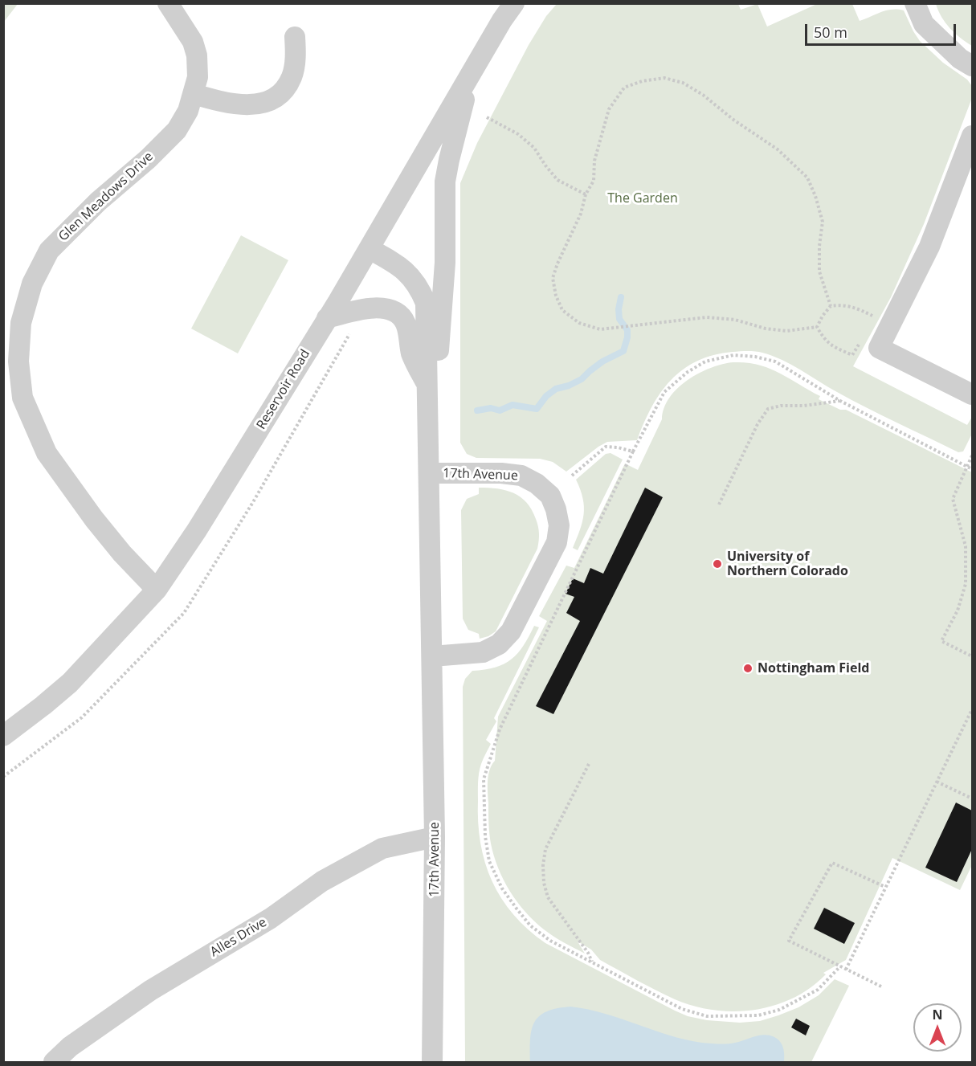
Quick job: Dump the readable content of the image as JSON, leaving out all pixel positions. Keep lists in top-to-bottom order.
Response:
{
  "streets": {
    "street": [
      "Glen Meadows Drive",
      "Reservoir Road",
      "17th Avenue",
      "Alles Drive"
    ]
  },
  "crossings": [
    ["Glen Meadows Drive", "Reservoir Road"],
    ["Reservoir Road", "17th Avenue"],
    ["17th Avenue", "Alles Drive"]
  ],
  "parks": ["The Garden"],
  "places": ["University of Northern Colorado", "Nottingham Field"],
  "scale_bar": "50 m",
  "north": "top"
}
